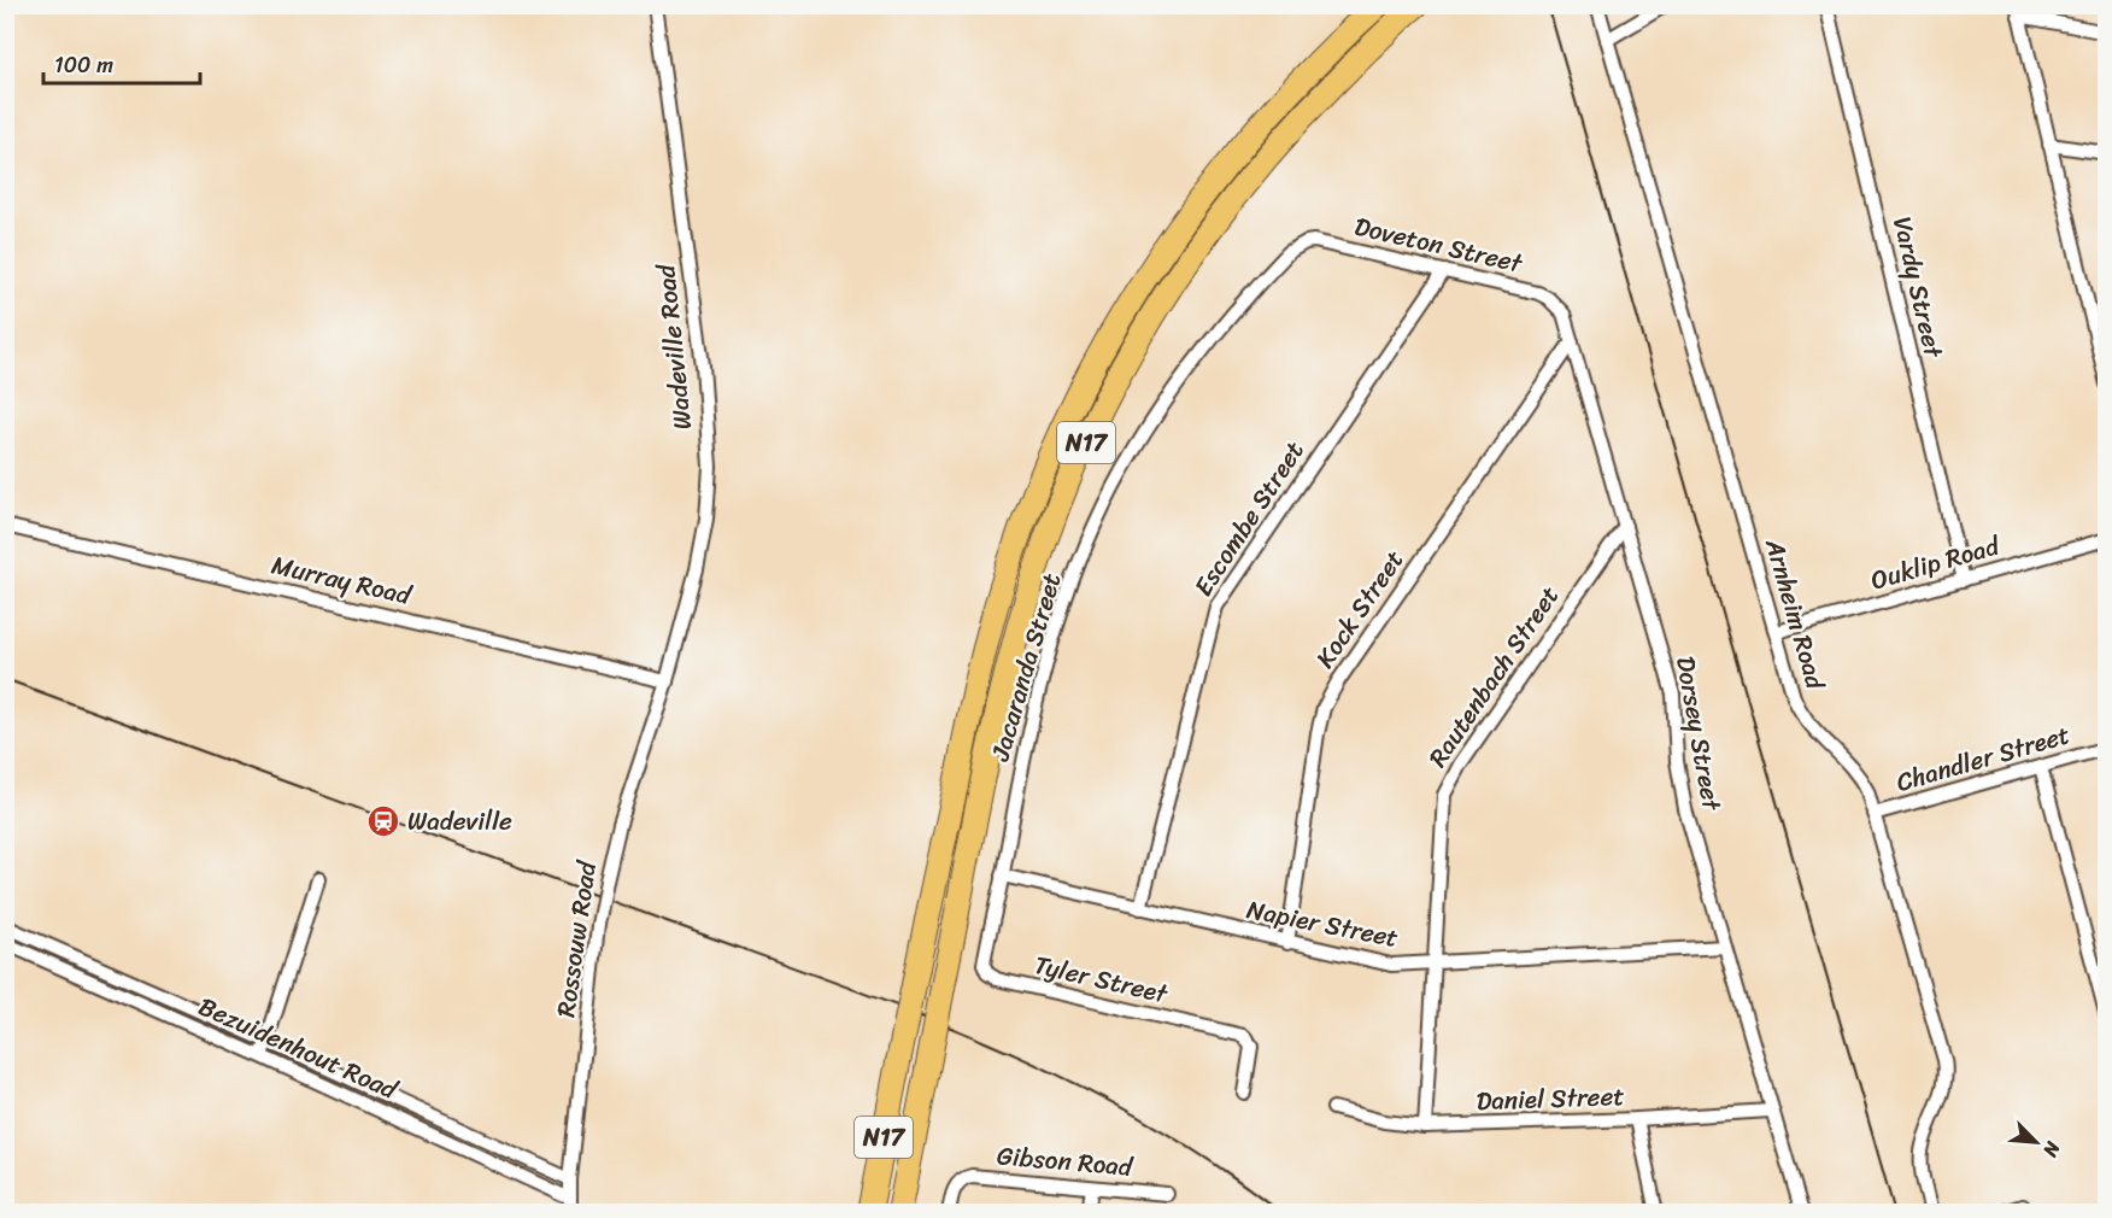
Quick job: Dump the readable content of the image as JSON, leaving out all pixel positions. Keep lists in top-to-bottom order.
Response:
{
  "streets": {
    "highway": ["N17"],
    "street": [
      "Doveton Street",
      "Vardy Street",
      "Wadeville Road",
      "Escombe Street",
      "Ouklip Road",
      "Murray Road",
      "Kock Street",
      "Arnheim Road",
      "Jacaranda Street",
      "Rautenbach Street",
      "Dorsey Street",
      "Chandler Street",
      "Napier Street",
      "Rossouw Road",
      "Tyler Street",
      "Bezuidenhout Road",
      "Daniel Street",
      "Gibson Road"
    ]
  },
  "crossings": [
    ["Doveton Street", "Escombe Street"],
    ["Doveton Street", "Jacaranda Street"],
    ["Doveton Street", "Dorsey Street"],
    ["Vardy Street", "Ouklip Road"],
    ["Wadeville Road", "Murray Road"],
    ["Wadeville Road", "Rossouw Road"],
    ["Escombe Street", "Napier Street"],
    ["Ouklip Road", "Arnheim Road"],
    ["Murray Road", "Rossouw Road"],
    ["Kock Street", "Dorsey Street"],
    ["Kock Street", "Napier Street"],
    ["Arnheim Road", "Chandler Street"],
    ["Jacaranda Street", "Napier Street"],
    ["Jacaranda Street", "Tyler Street"],
    ["Rautenbach Street", "Dorsey Street"],
    ["Rautenbach Street", "Napier Street"],
    ["Rautenbach Street", "Daniel Street"],
    ["Dorsey Street", "Napier Street"],
    ["Dorsey Street", "Daniel Street"],
    ["Napier Street", "Tyler Street"],
    ["Rossouw Road", "Bezuidenhout Road"]
  ],
  "places": {
    "station": ["Wadeville"]
  },
  "scale_bar": "100 m",
  "north": "bottom right"
}
